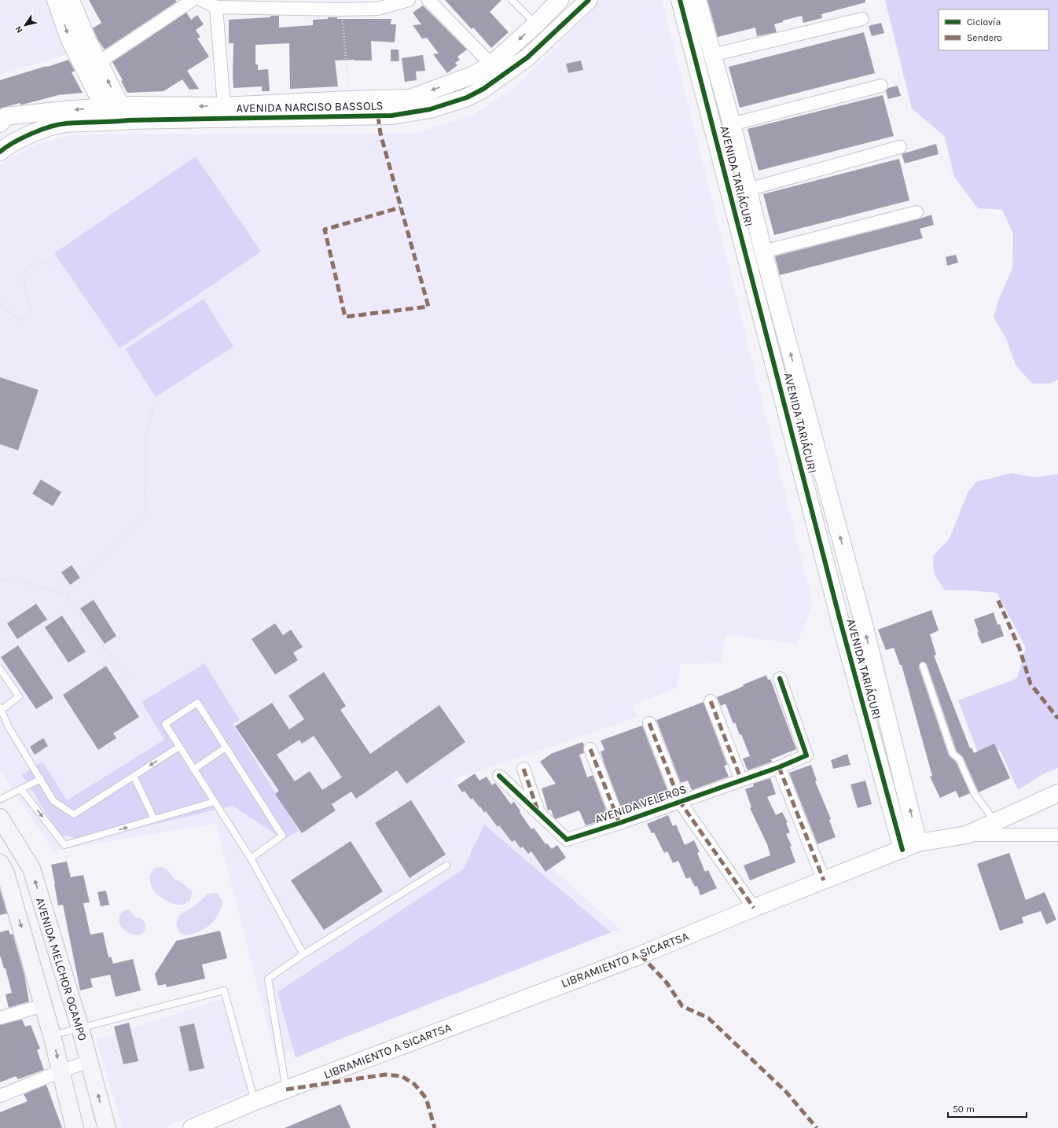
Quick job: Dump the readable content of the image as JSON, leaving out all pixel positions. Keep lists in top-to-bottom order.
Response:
{
  "streets": {
    "main road": ["AVENIDA MELCHOR OCAMPO"],
    "street": [
      "AVENIDA NARCISO BASSOLS",
      "AVENIDA TARIÁCURI",
      "AVENIDA VELEROS",
      "LIBRAMIENTO A SICARTSA"
    ]
  },
  "crossings": [
    ["AVENIDA TARIÁCURI", "LIBRAMIENTO A SICARTSA"]
  ],
  "legend": ["Ciclovía", "Sendero"],
  "scale_bar": "50 m",
  "north": "bottom left"
}
